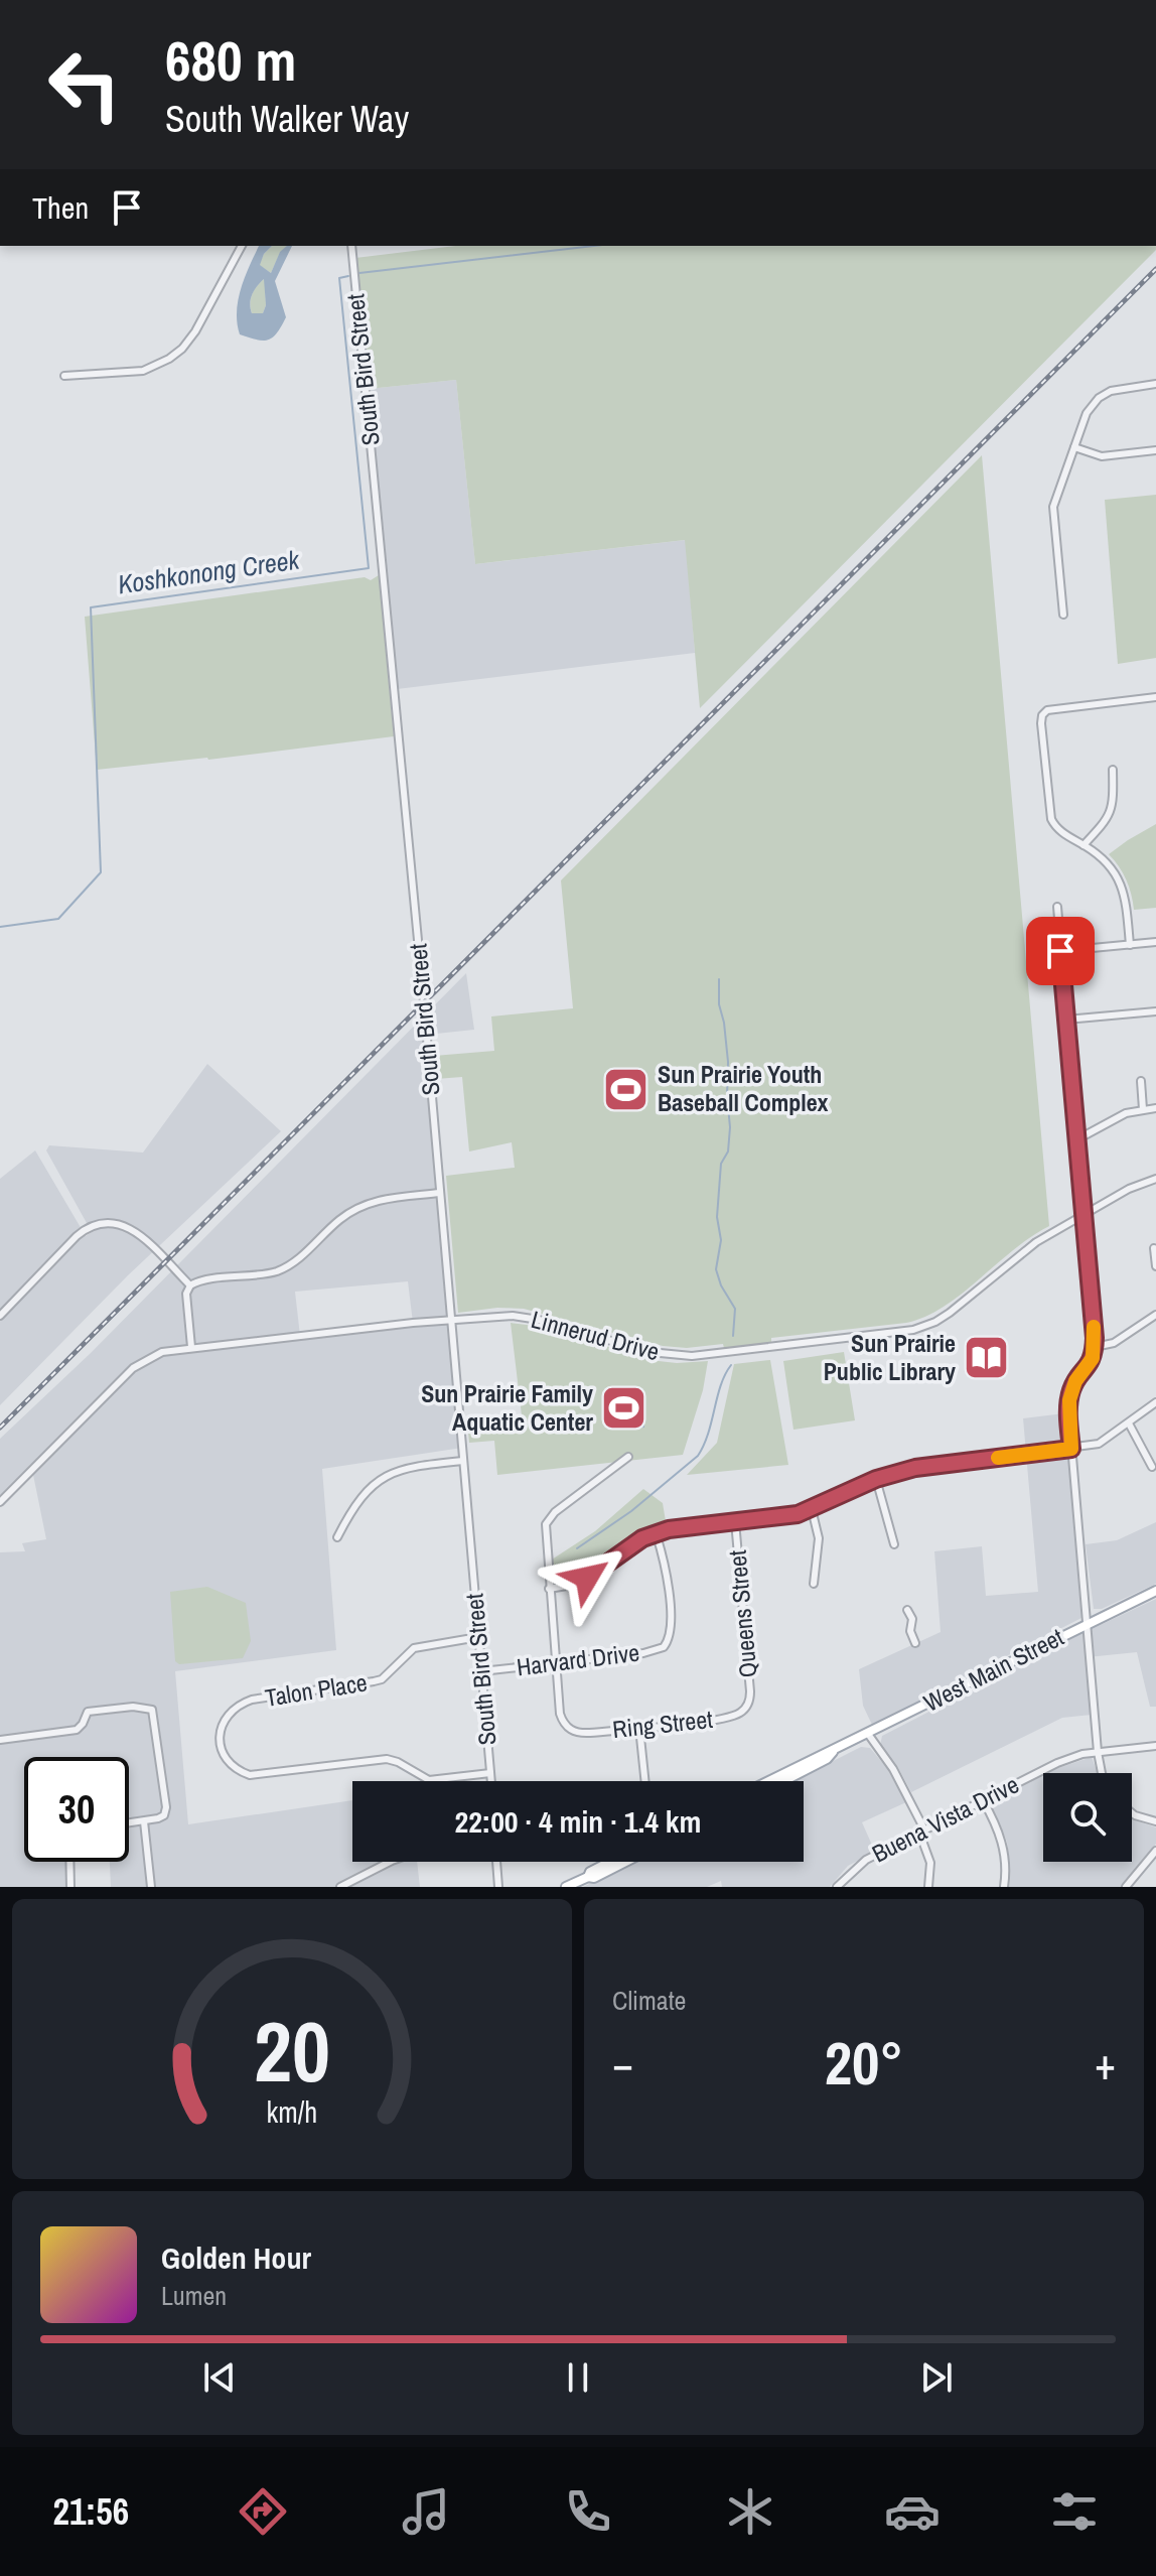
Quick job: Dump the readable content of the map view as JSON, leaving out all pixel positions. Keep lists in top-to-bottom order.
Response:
{
  "streets": {
    "main road": ["West Main Street"],
    "street": [
      "South Bird Street",
      "Linnerud Drive",
      "Queens Street",
      "Harvard Drive",
      "Talon Place",
      "Ring Street",
      "Buena Vista Drive"
    ]
  },
  "crossings": [
    ["South Bird Street", "Linnerud Drive"],
    ["South Bird Street", "Harvard Drive"],
    ["South Bird Street", "Talon Place"],
    ["Queens Street", "Ring Street"],
    ["Harvard Drive", "Ring Street"]
  ],
  "water": ["Koshkonong Creek"],
  "places": {
    "sports": ["Sun Prairie Youth Baseball Complex", "Sun Prairie Family Aquatic Center"],
    "library": ["Sun Prairie Public Library"]
  },
  "page": {
    "turn": ["680 m", "South Walker Way"],
    "then": "Then",
    "limit": "30",
    "trip": "22:00 · 4 min · 1.4 km",
    "tile": "Climate",
    "heat": ["−", "20°", "+"],
    "song": ["Golden Hour", "Lumen"],
    "tabs": "21:56",
    "gauge": ["20", "km/h"]
  }
}
